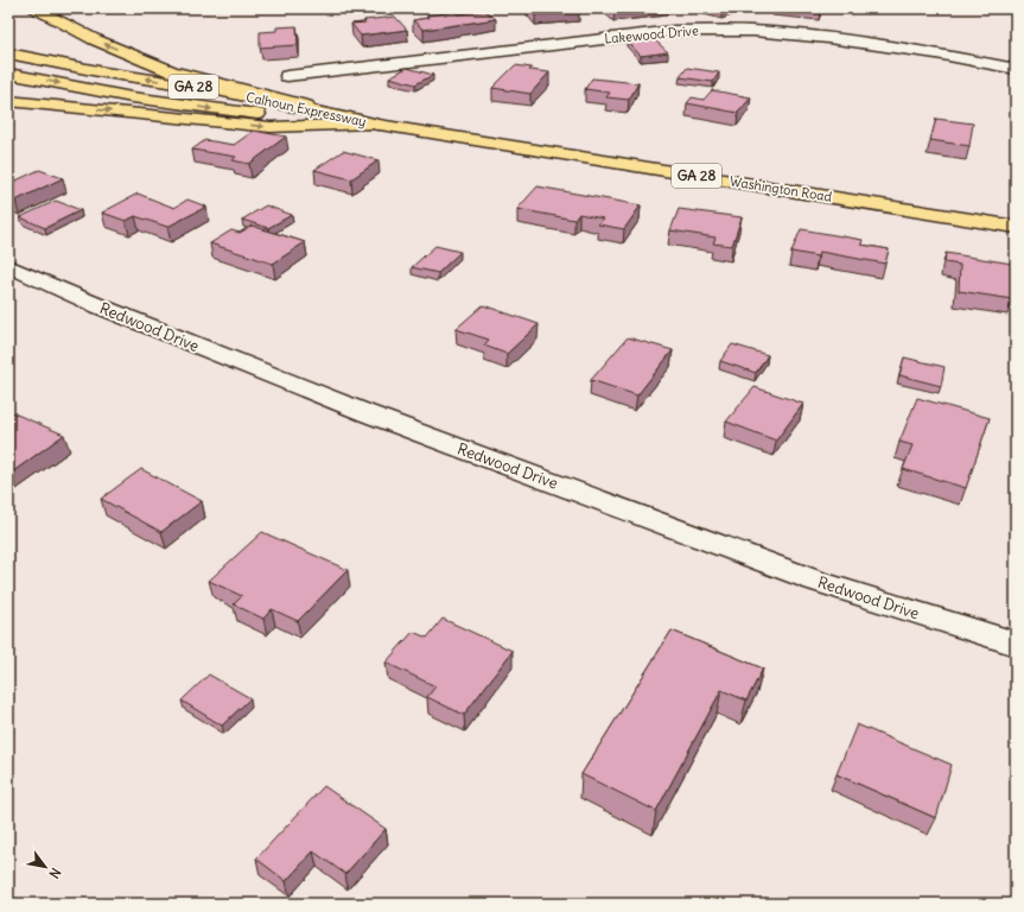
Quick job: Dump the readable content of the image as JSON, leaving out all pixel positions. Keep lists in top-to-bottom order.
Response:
{
  "streets": {
    "main road": ["GA 28", "Calhoun Expressway", "Washington Road"],
    "street": ["Lakewood Drive", "Redwood Drive"]
  },
  "crossings": [
    ["Calhoun Expressway", "Washington Road"]
  ],
  "north": "bottom right"
}
